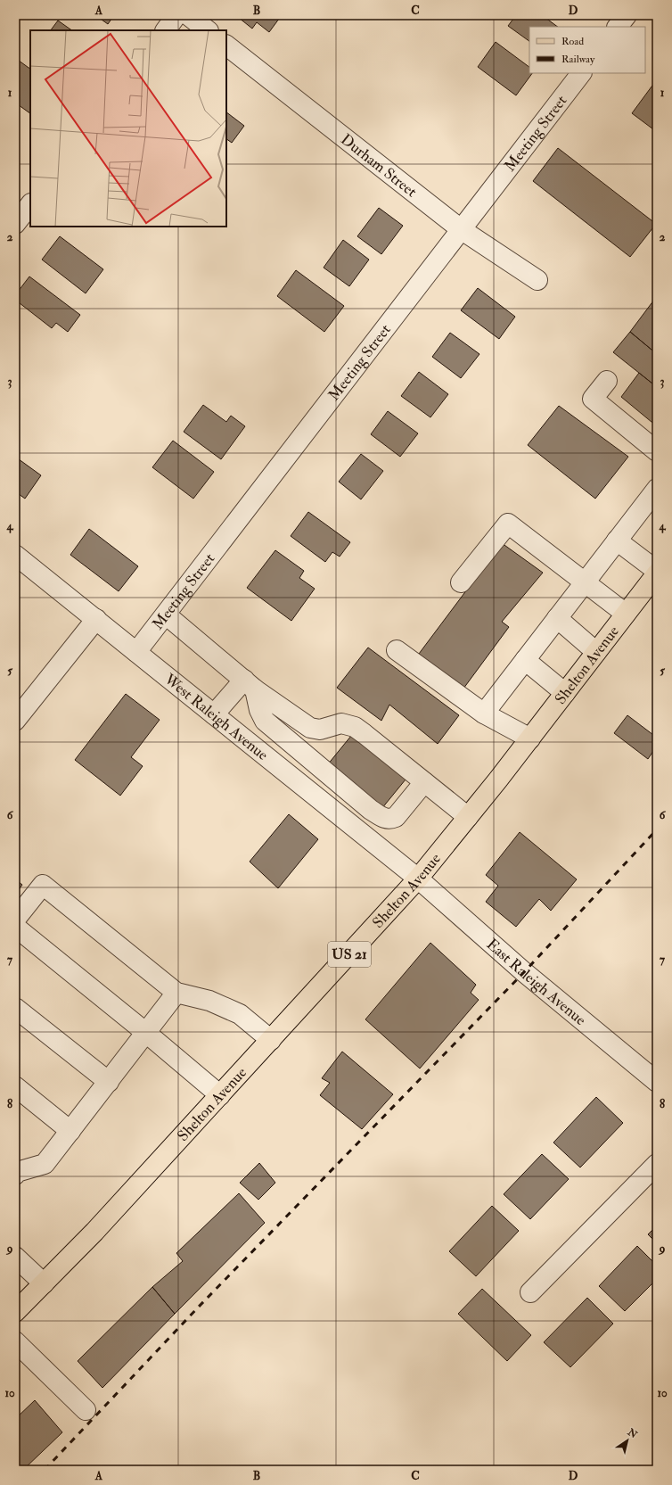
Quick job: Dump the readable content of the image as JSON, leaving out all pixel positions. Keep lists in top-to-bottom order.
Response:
{
  "streets": {
    "main road": ["Shelton Avenue", "US 21"],
    "street": [
      "Meeting Street",
      "Durham Street",
      "West Raleigh Avenue",
      "East Raleigh Avenue"
    ]
  },
  "crossings": [
    ["Meeting Street", "Durham Street"],
    ["Meeting Street", "West Raleigh Avenue"],
    ["Shelton Avenue", "West Raleigh Avenue"],
    ["Shelton Avenue", "East Raleigh Avenue"],
    ["West Raleigh Avenue", "East Raleigh Avenue"]
  ],
  "legend": ["Road", "Railway"],
  "north": "top right",
  "grid": {
    "columns": [
      "A",
      "B",
      "C",
      "D"
    ],
    "rows": [
      "1",
      "2",
      "3",
      "4",
      "5",
      "6",
      "7",
      "8",
      "9",
      "10"
    ]
  }
}
